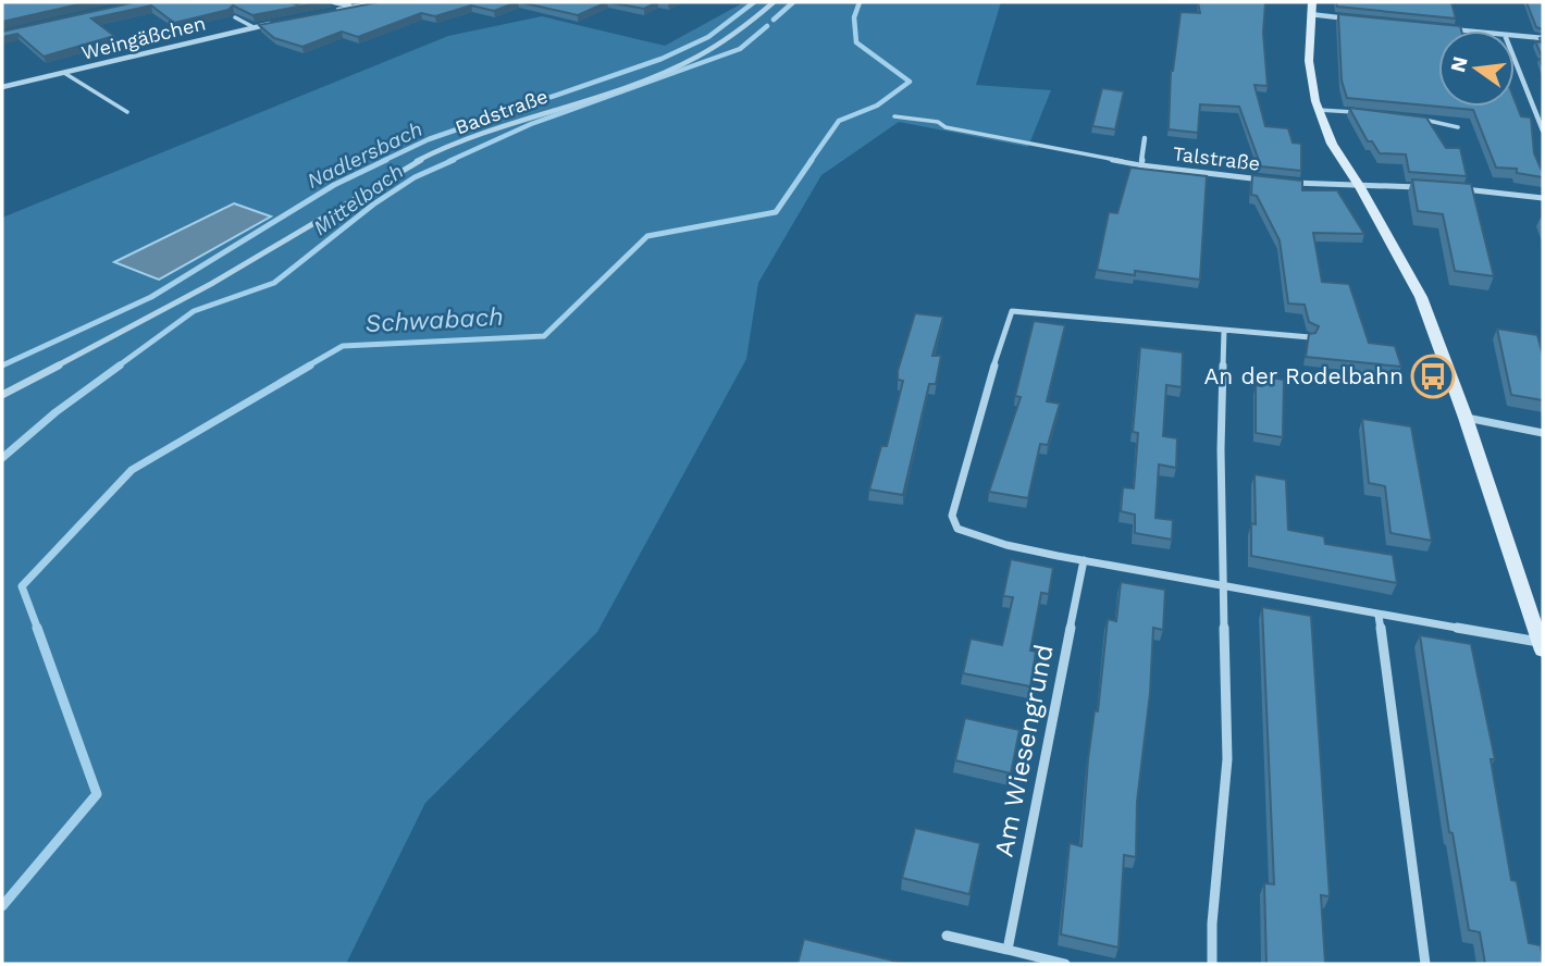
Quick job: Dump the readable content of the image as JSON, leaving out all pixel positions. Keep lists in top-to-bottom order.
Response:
{
  "streets": {
    "street": [
      "Weingäßchen",
      "Badstraße",
      "Talstraße",
      "Am Wiesengrund"
    ]
  },
  "water": ["Nadlersbach", "Mittelbach", "Schwabach"],
  "places": {
    "bus stop": ["An der Rodelbahn"]
  },
  "north": "left"
}
